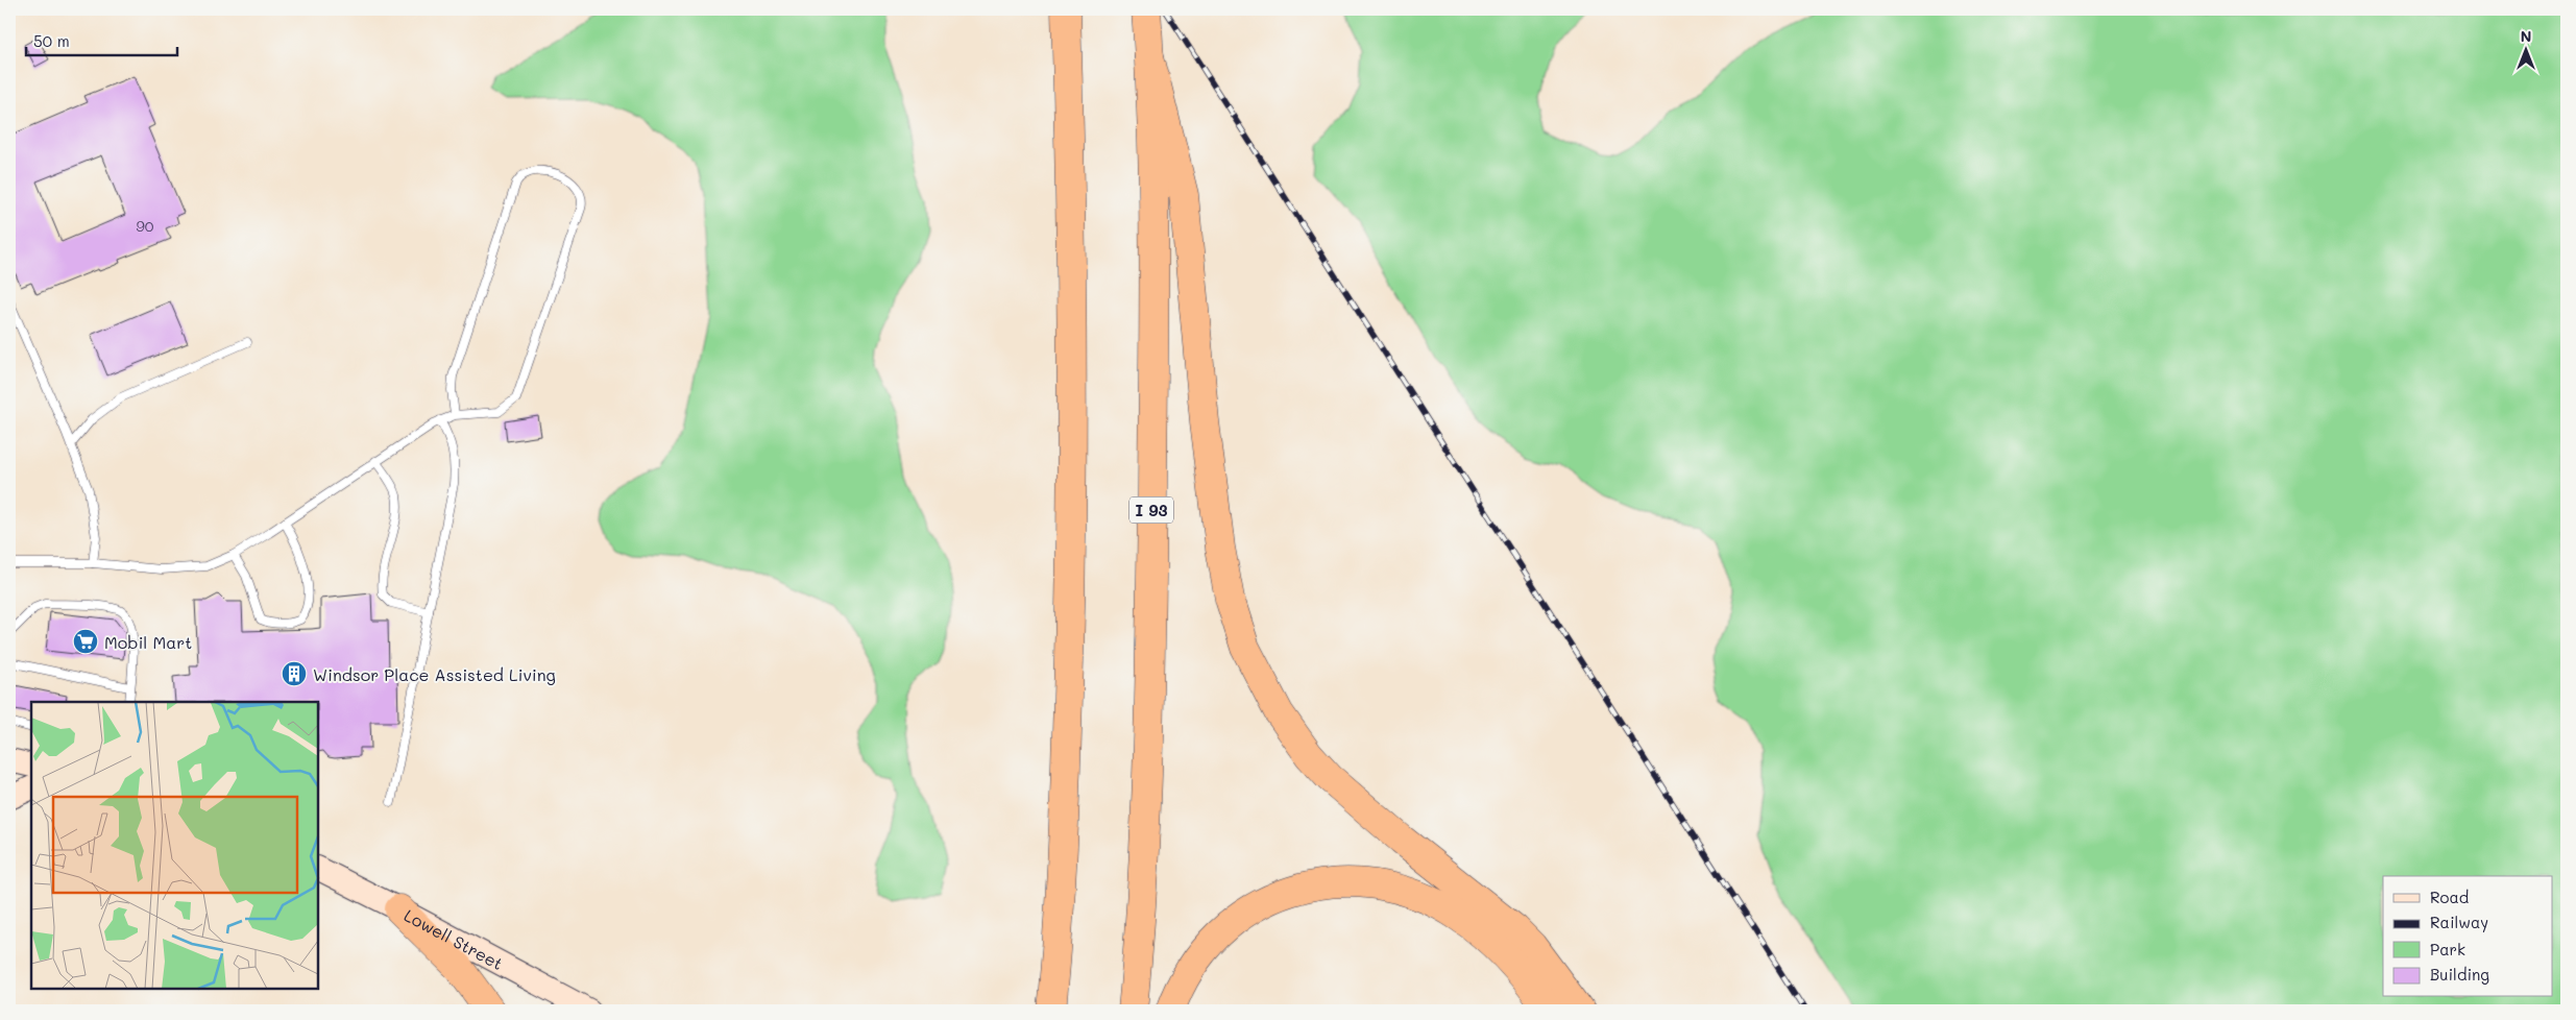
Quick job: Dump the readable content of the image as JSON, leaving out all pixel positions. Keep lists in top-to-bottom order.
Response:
{
  "streets": {
    "highway": ["I 93"],
    "main road": ["Lowell Street"]
  },
  "places": {
    "supermarket": ["Mobil Mart"],
    "building": ["Windsor Place Assisted Living"]
  },
  "house_numbers": ["90"],
  "legend": [
    "Road",
    "Railway",
    "Park",
    "Building"
  ],
  "scale_bar": "50 m",
  "north": "top"
}
